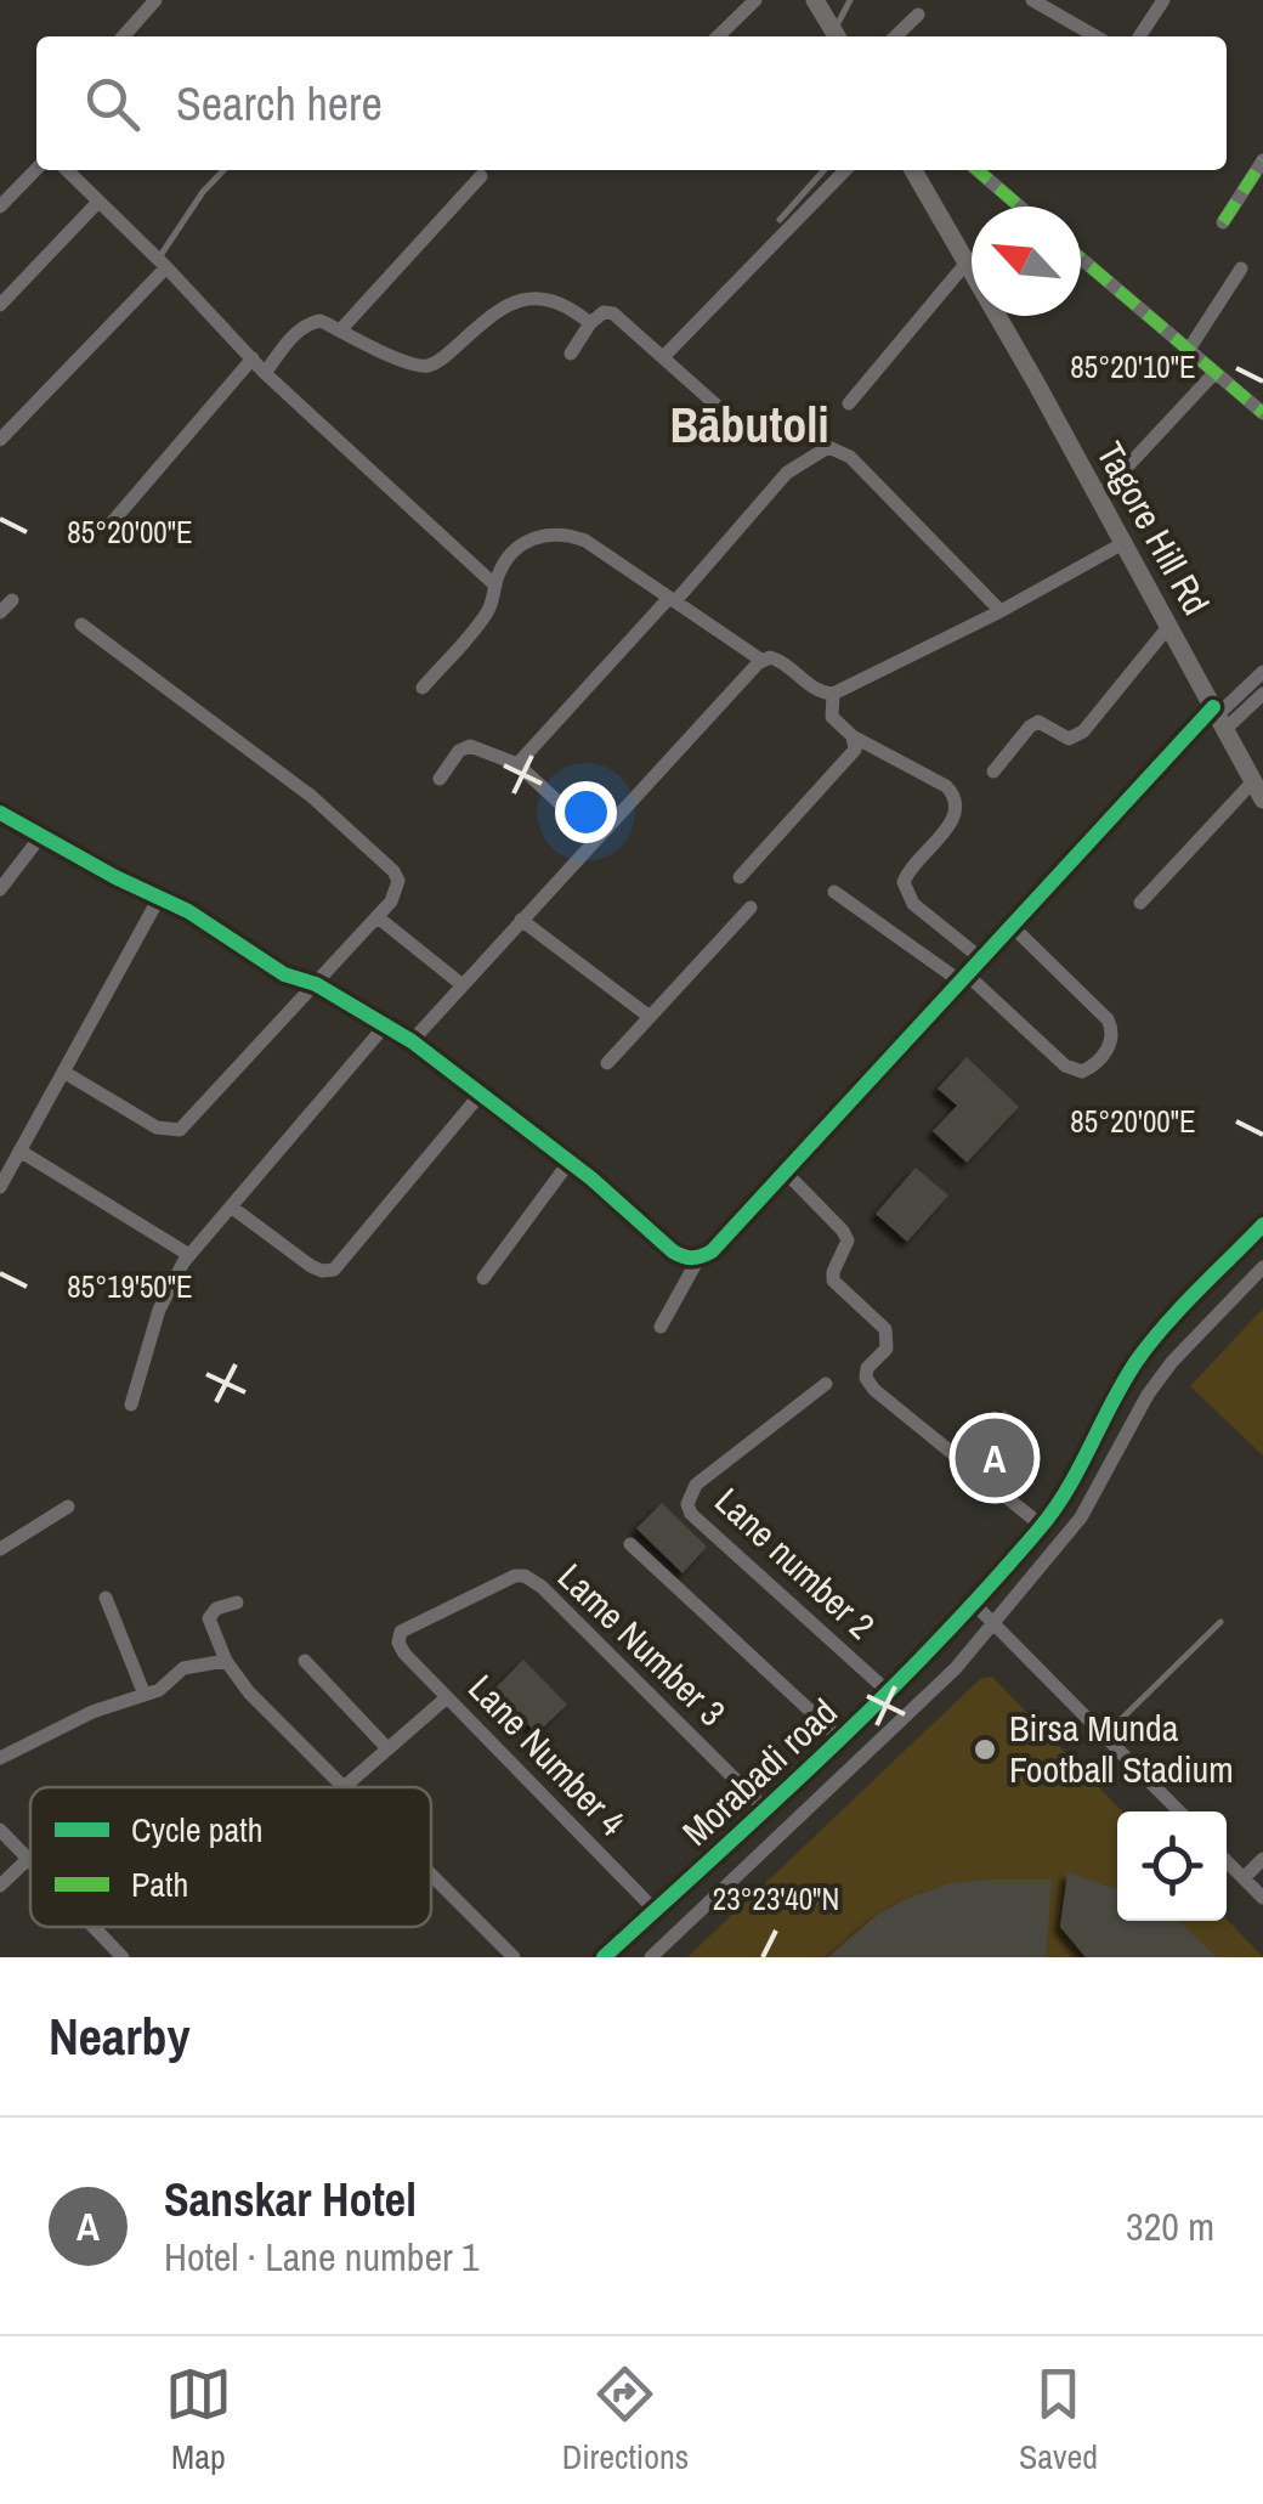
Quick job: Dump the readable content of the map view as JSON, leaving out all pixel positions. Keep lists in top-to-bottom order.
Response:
{
  "streets": {
    "main road": ["Tagore Hill Rd"],
    "street": [
      "Lane number 2",
      "Lame Number 3",
      "Lane Number 4",
      "Morabadi road"
    ]
  },
  "crossings": [
    ["Lane number 2", "Morabadi road"],
    ["Lame Number 3", "Lane Number 4"],
    ["Lame Number 3", "Morabadi road"],
    ["Lane Number 4", "Morabadi road"]
  ],
  "districts": ["Bābutoli"],
  "places": ["Birsa Munda Football Stadium"],
  "legend": ["Cycle path", "Path"],
  "north": "top left",
  "page": {
    "search": "Search here",
    "pins": "A",
    "heading": "Nearby",
    "list": [
      {
        "mark": "A",
        "name": "Sanskar Hotel",
        "note": "Hotel · Lane number 1",
        "value": "320 m"
      }
    ],
    "nav": ["Map", "Directions", "Saved"]
  },
  "coordinates": [
    "85°20'10\"E",
    "85°20'00\"E",
    "85°19'50\"E",
    "23°23'40\"N"
  ]
}
